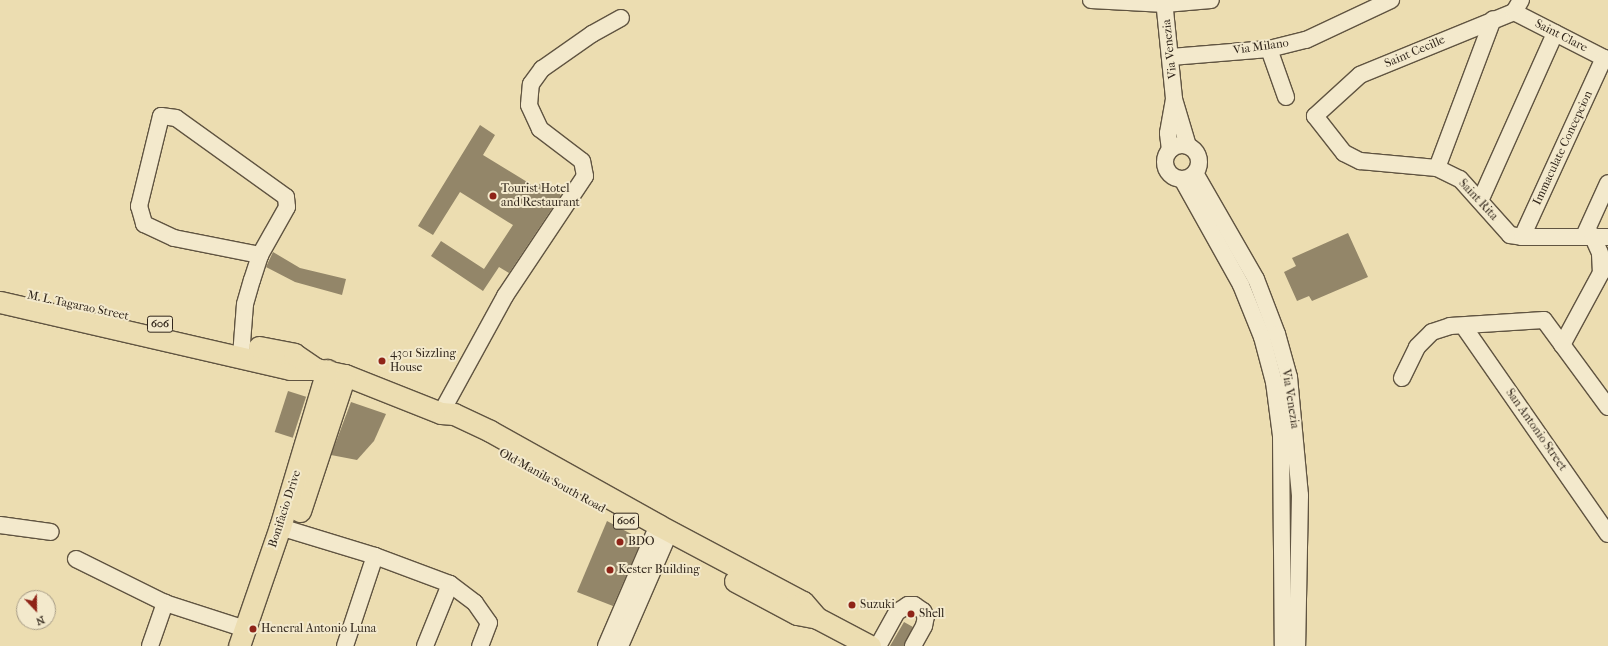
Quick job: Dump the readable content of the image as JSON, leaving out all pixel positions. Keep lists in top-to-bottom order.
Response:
{
  "streets": {
    "main road": [
      "M. L. Tagarao Street",
      "606",
      "Old Manila South Road",
      "Bonifacio Drive"
    ],
    "street": [
      "Saint Clare",
      "Via Milano",
      "Via Venezia",
      "Saint Cecille",
      "Immaculate Concepcion",
      "Saint Rita",
      "San Antonio Street"
    ]
  },
  "crossings": [
    ["Saint Clare", "Saint Cecille"],
    ["Saint Clare", "Immaculate Concepcion"],
    ["Via Milano", "Via Venezia"],
    ["Saint Cecille", "Saint Rita"],
    ["Immaculate Concepcion", "Saint Rita"],
    ["M. L. Tagarao Street", "Old Manila South Road"],
    ["M. L. Tagarao Street", "Bonifacio Drive"],
    ["Old Manila South Road", "Bonifacio Drive"]
  ],
  "places": [
    "Tourist Hotel and Restaurant",
    "4301 Sizzling House",
    "BDO",
    "Kester Building",
    "Suzuki",
    "Shell",
    "Heneral Antonio Luna"
  ],
  "north": "bottom"
}
